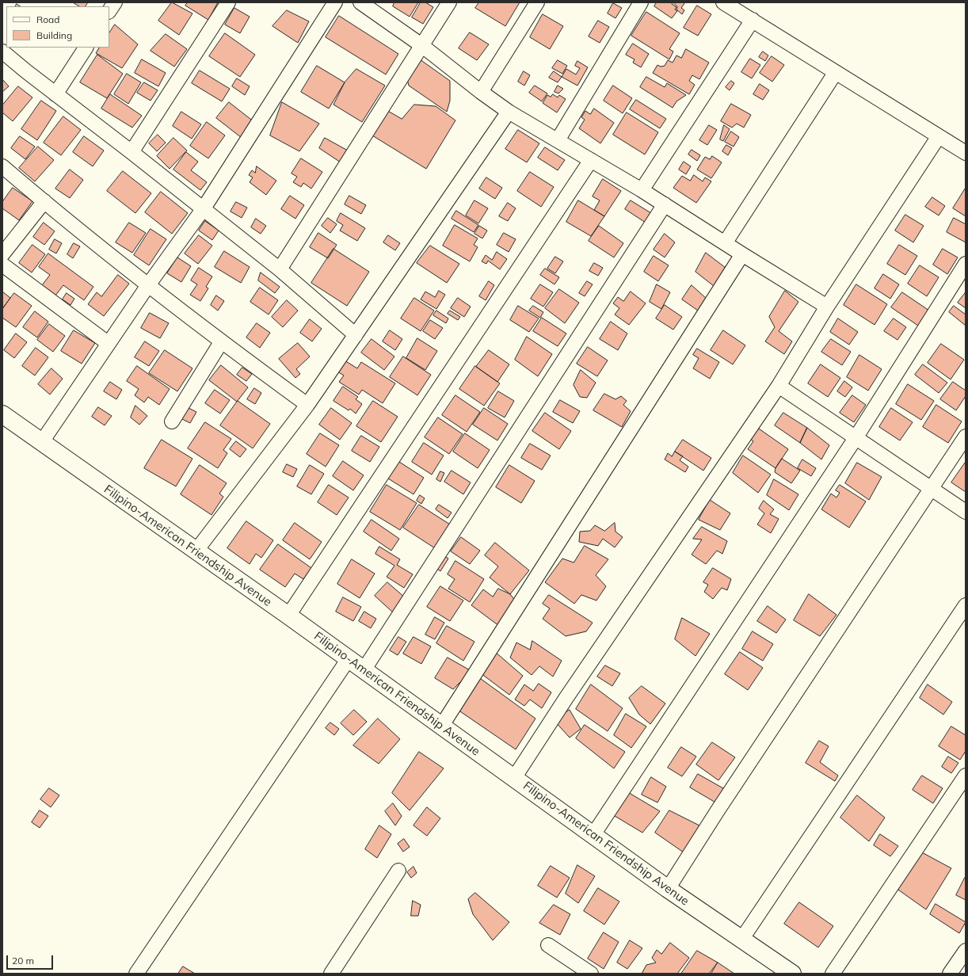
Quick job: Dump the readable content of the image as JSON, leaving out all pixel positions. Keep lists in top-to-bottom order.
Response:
{
  "streets": {
    "main road": ["Filipino-American Friendship Avenue"]
  },
  "legend": ["Road", "Building"],
  "scale_bar": "20 m"
}
